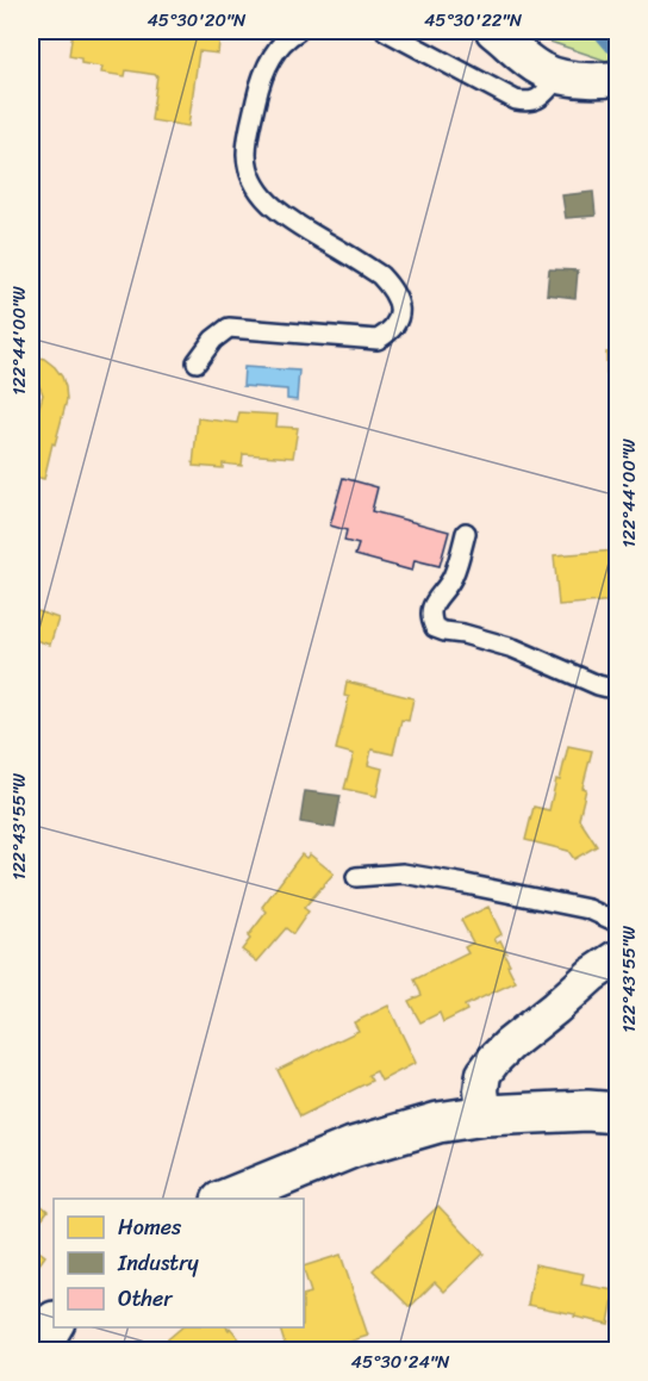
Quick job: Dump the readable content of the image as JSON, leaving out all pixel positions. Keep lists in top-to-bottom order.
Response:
{
  "legend": ["Homes", "Industry", "Other"],
  "coordinates": [
    "45°30'20\"N",
    "45°30'22\"N",
    "122°44'00\"W",
    "122°43'55\"W",
    "45°30'24\"N"
  ]
}
